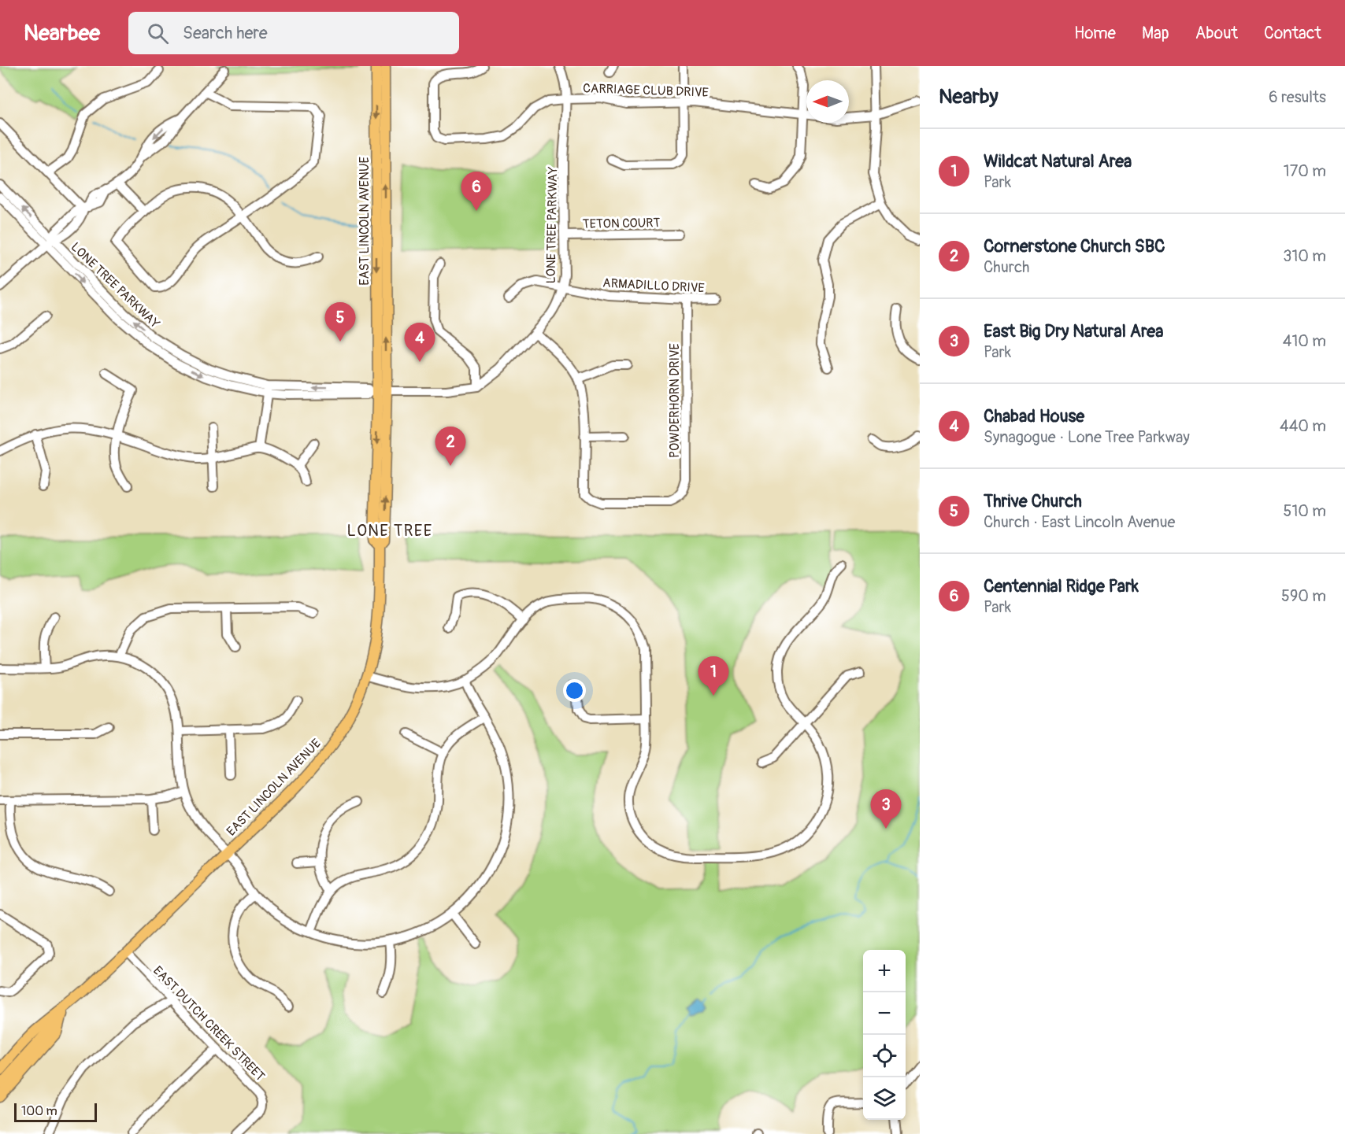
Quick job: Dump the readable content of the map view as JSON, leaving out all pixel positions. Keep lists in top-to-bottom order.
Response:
{
  "streets": {
    "main road": ["EAST LINCOLN AVENUE"],
    "street": [
      "CARRIAGE CLUB DRIVE",
      "TETON COURT",
      "LONE TREE PARKWAY",
      "ARMADILLO DRIVE",
      "POWDERHORN DRIVE",
      "EAST DUTCH CREEK STREET"
    ]
  },
  "crossings": [
    ["CARRIAGE CLUB DRIVE", "LONE TREE PARKWAY"],
    ["EAST LINCOLN AVENUE", "LONE TREE PARKWAY"],
    ["EAST LINCOLN AVENUE", "EAST DUTCH CREEK STREET"],
    ["TETON COURT", "LONE TREE PARKWAY"],
    ["LONE TREE PARKWAY", "ARMADILLO DRIVE"],
    ["ARMADILLO DRIVE", "POWDERHORN DRIVE"]
  ],
  "districts": ["LONE TREE"],
  "scale_bar": "100 m",
  "north": "left",
  "page": {
    "header": "Nearbee",
    "search": "Search here",
    "nav": [
      "Home",
      "Map",
      "About",
      "Contact"
    ],
    "heading": ["Nearby", "6 results"],
    "list": [
      {
        "mark": "1",
        "name": "Wildcat Natural Area",
        "note": "Park",
        "value": "170 m"
      },
      {
        "mark": "2",
        "name": "Cornerstone Church SBC",
        "note": "Church",
        "value": "310 m"
      },
      {
        "mark": "3",
        "name": "East Big Dry Natural Area",
        "note": "Park",
        "value": "410 m"
      },
      {
        "mark": "4",
        "name": "Chabad House",
        "note": "Synagogue · Lone Tree Parkway",
        "value": "440 m"
      },
      {
        "mark": "5",
        "name": "Thrive Church",
        "note": "Church · East Lincoln Avenue",
        "value": "510 m"
      },
      {
        "mark": "6",
        "name": "Centennial Ridge Park",
        "note": "Park",
        "value": "590 m"
      }
    ],
    "pins": [
      "6",
      "5",
      "4",
      "2",
      "1",
      "3"
    ],
    "map_buttons": ["+", "−"],
    "scale": "100 m"
  }
}
